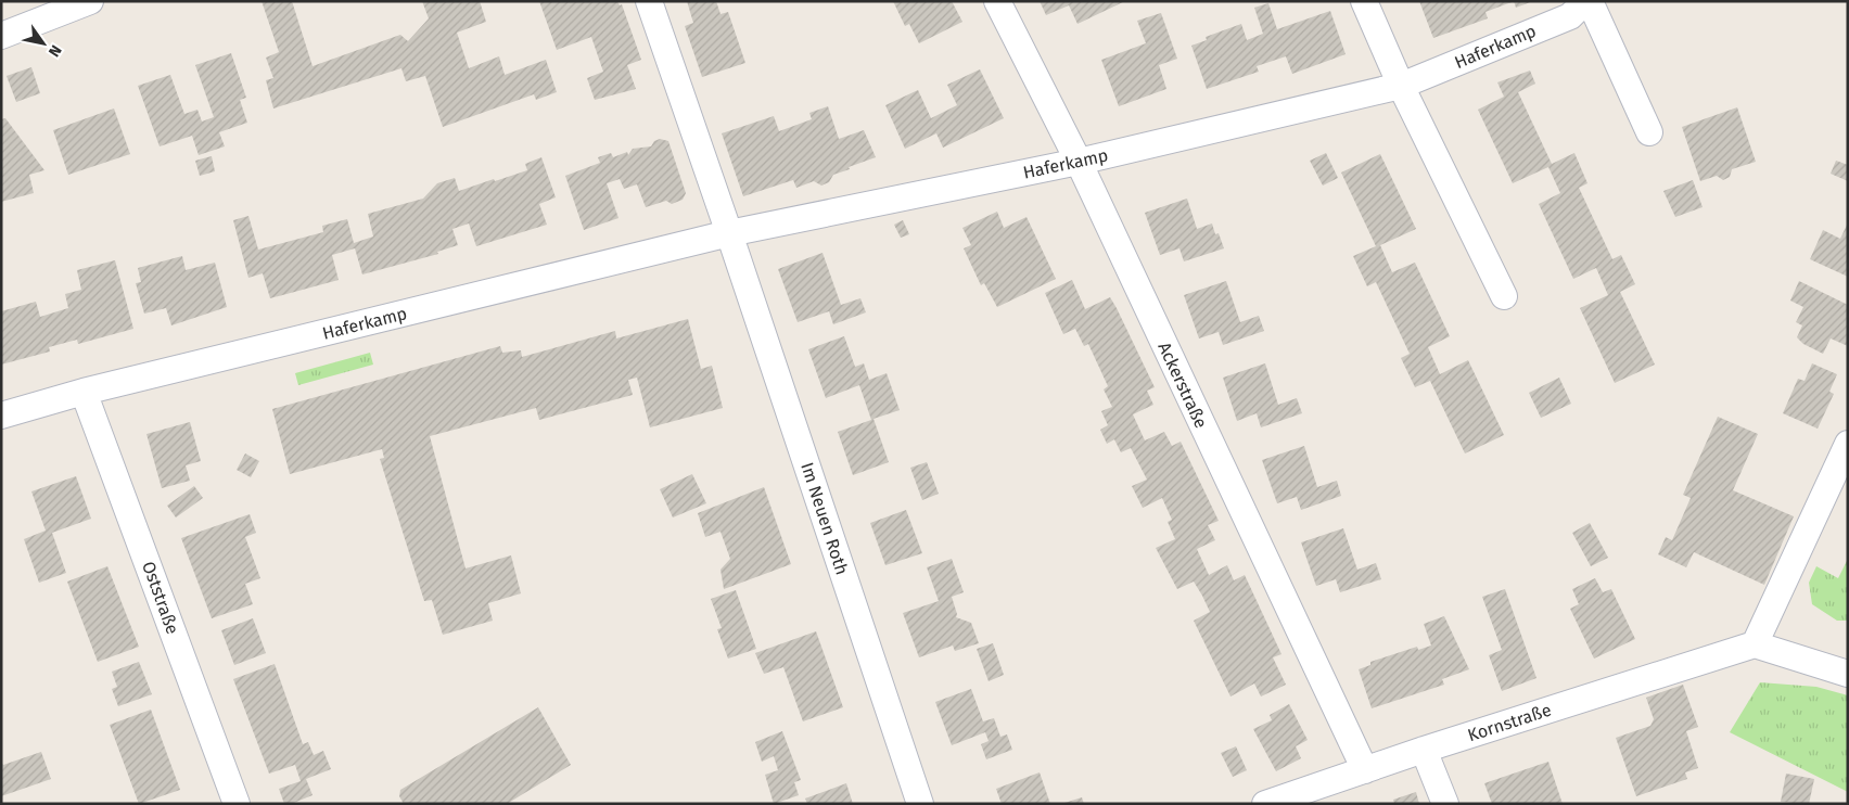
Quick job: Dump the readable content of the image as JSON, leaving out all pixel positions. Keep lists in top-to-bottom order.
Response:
{
  "streets": {
    "street": [
      "Haferkamp",
      "Ackerstraße",
      "Im Neuen Roth",
      "Oststraße",
      "Kornstraße"
    ]
  },
  "crossings": [
    ["Haferkamp", "Ackerstraße"],
    ["Haferkamp", "Im Neuen Roth"],
    ["Haferkamp", "Oststraße"],
    ["Ackerstraße", "Kornstraße"]
  ],
  "north": "bottom right"
}
